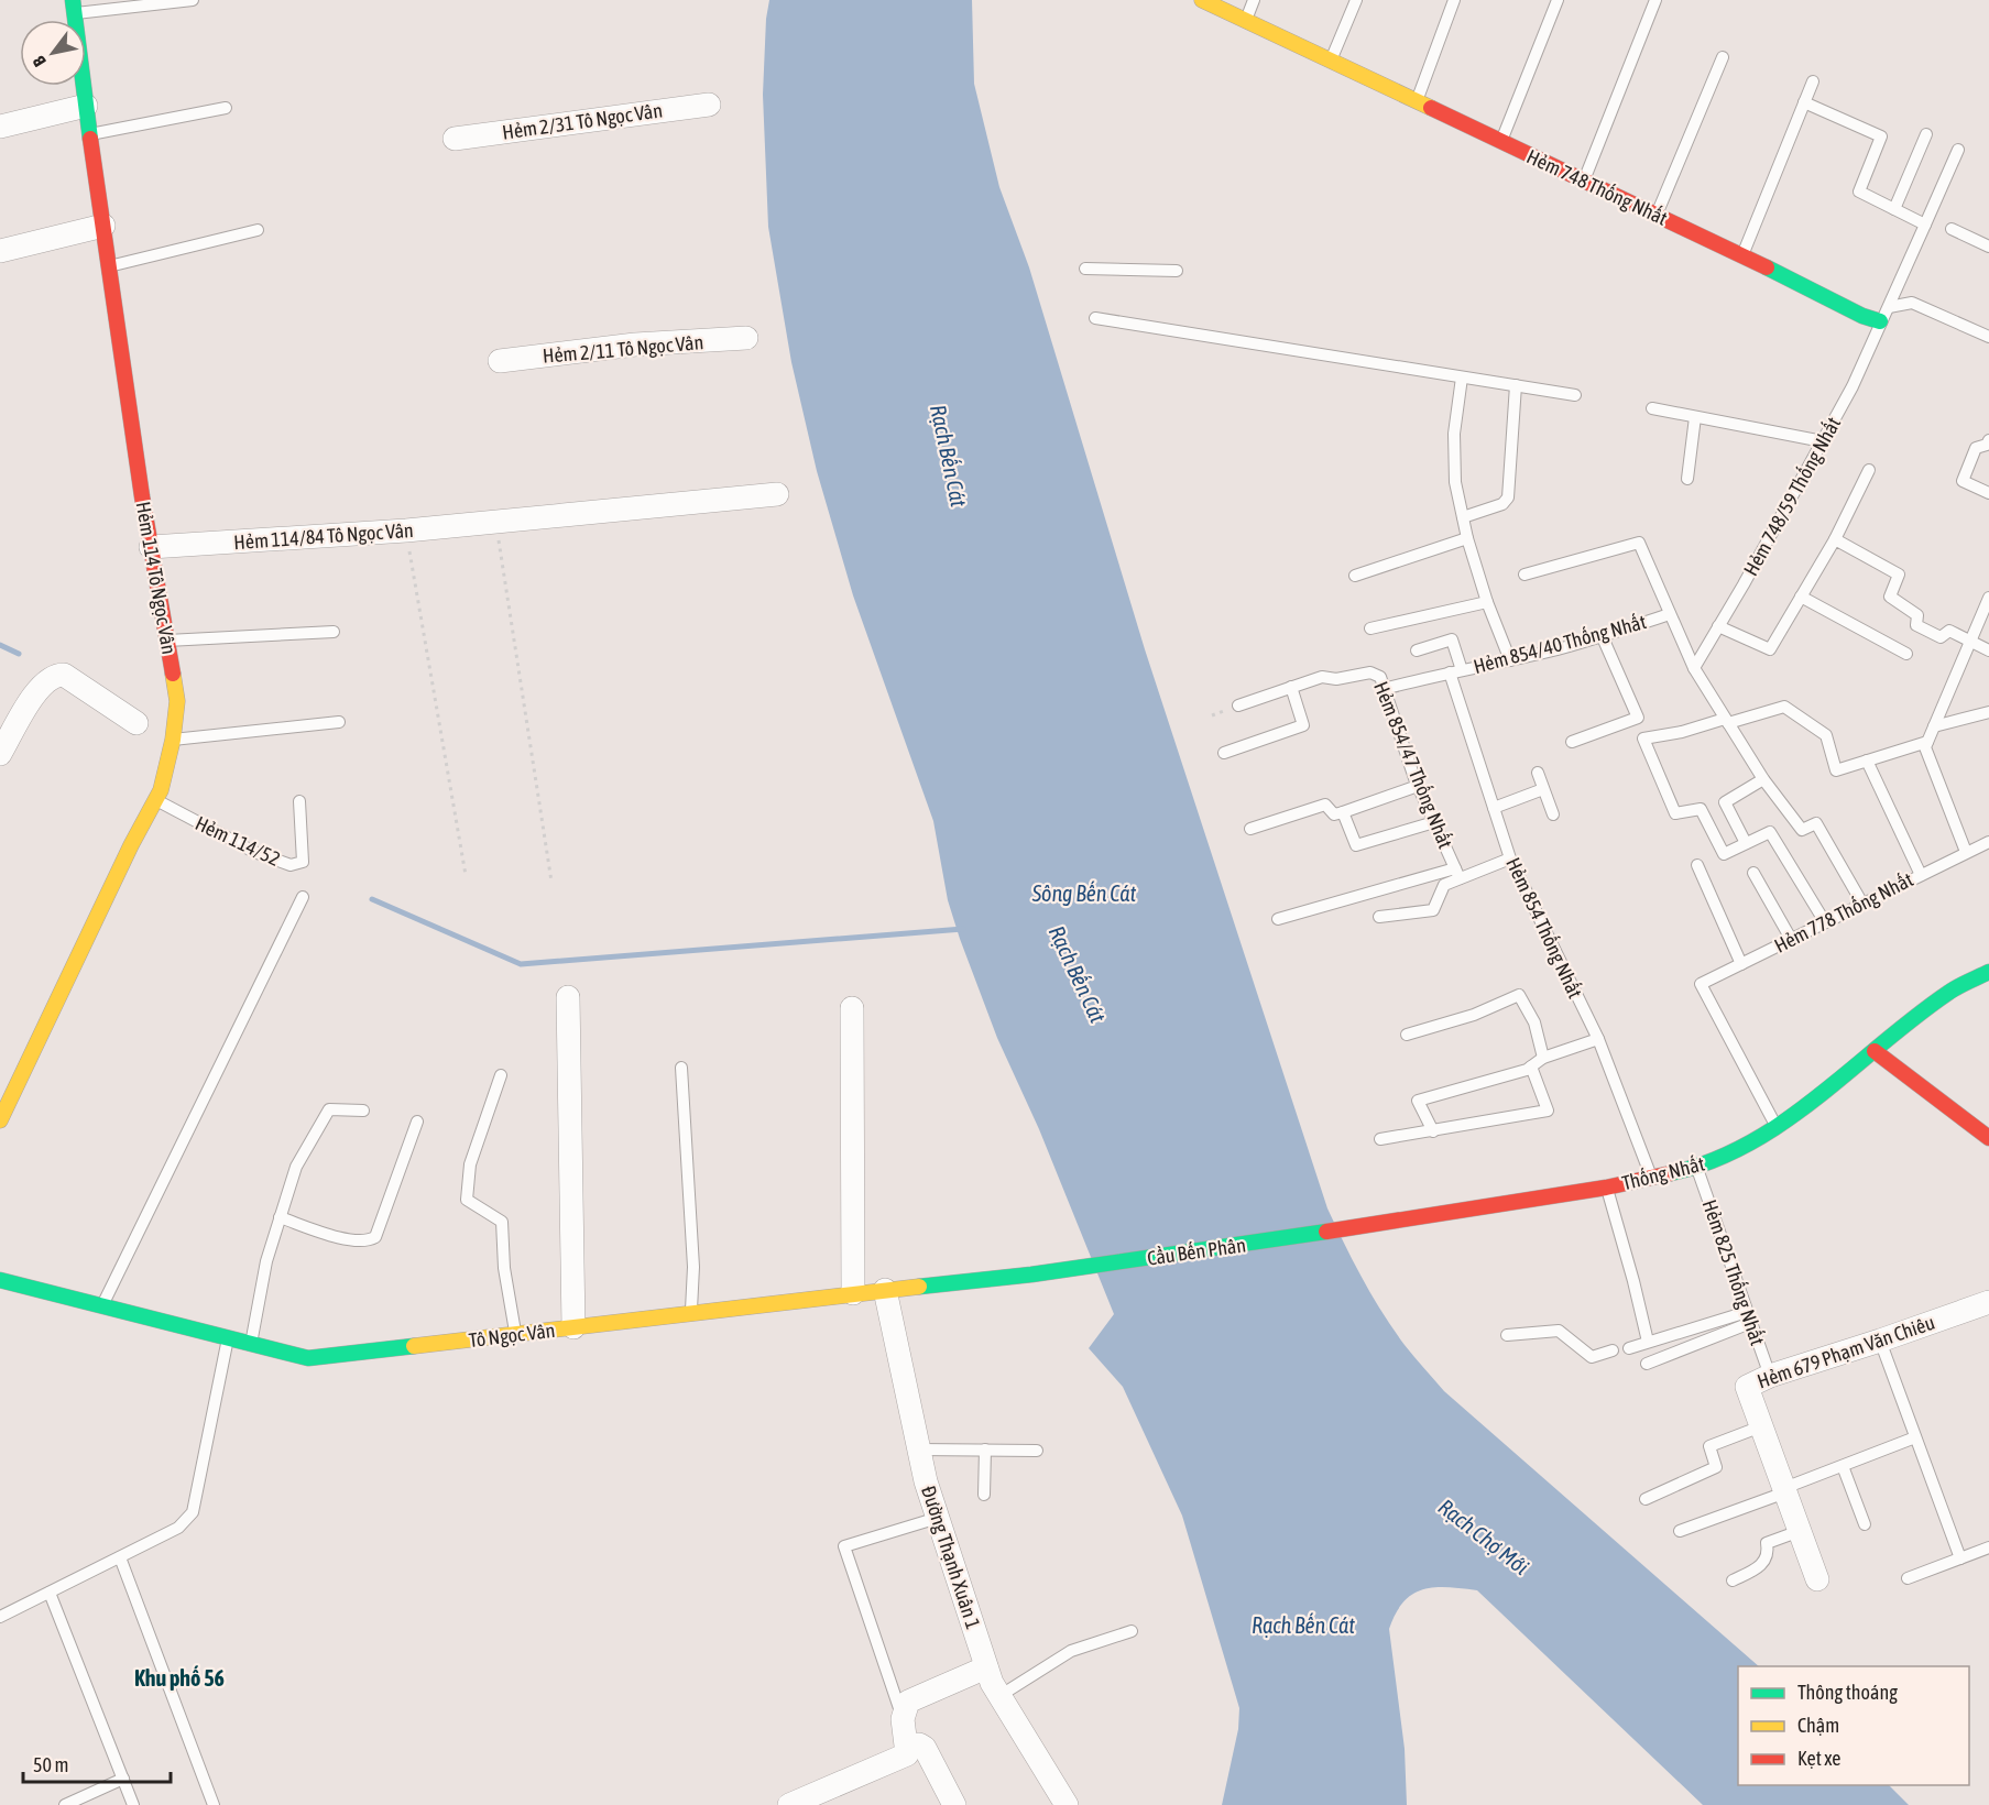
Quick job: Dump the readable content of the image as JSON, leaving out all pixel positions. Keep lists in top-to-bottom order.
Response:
{
  "streets": {
    "main road": [
      "Hẻm 748 Thống Nhất",
      "Hẻm 114 Tô Ngọc Vân",
      "Thống Nhất",
      "Cầu Bến Phân",
      "Tô Ngọc Vân"
    ],
    "street": [
      "Hẻm 2/31 Tô Ngọc Vân",
      "Hẻm 2/11 Tô Ngọc Vân",
      "Hẻm 114/84 Tô Ngọc Vân",
      "Hẻm 679 Phạm Văn Chiêu",
      "Đường Thạnh Xuân 1"
    ],
    "lane": [
      "Hẻm 748/59 Thống Nhất",
      "Hẻm 854/40 Thống Nhất",
      "Hẻm 854/47 Thống Nhất",
      "Hẻm 114/52",
      "Hẻm 778 Thống Nhất",
      "Hẻm 854 Thống Nhất",
      "Hẻm 825 Thống Nhất"
    ]
  },
  "crossings": [
    ["Hẻm 748 Thống Nhất", "Hẻm 748/59 Thống Nhất"],
    ["Hẻm 114/84 Tô Ngọc Vân", "Hẻm 114 Tô Ngọc Vân"],
    ["Hẻm 114 Tô Ngọc Vân", "Hẻm 114/52"],
    ["Hẻm 854/40 Thống Nhất", "Hẻm 854/47 Thống Nhất"],
    ["Hẻm 854/40 Thống Nhất", "Hẻm 854 Thống Nhất"],
    ["Hẻm 778 Thống Nhất", "Thống Nhất"],
    ["Hẻm 854 Thống Nhất", "Thống Nhất"],
    ["Thống Nhất", "Cầu Bến Phân"],
    ["Thống Nhất", "Hẻm 825 Thống Nhất"],
    ["Cầu Bến Phân", "Tô Ngọc Vân"],
    ["Hẻm 825 Thống Nhất", "Hẻm 679 Phạm Văn Chiêu"],
    ["Tô Ngọc Vân", "Đường Thạnh Xuân 1"]
  ],
  "districts": ["Khu phố 56"],
  "water": ["Rạch Bến Cát", "Sông Bến Cát", "Rạch Chợ Mới"],
  "legend": ["Thông thoáng", "Chậm", "Kẹt xe"],
  "scale_bar": "50 m",
  "north": "bottom left"
}
